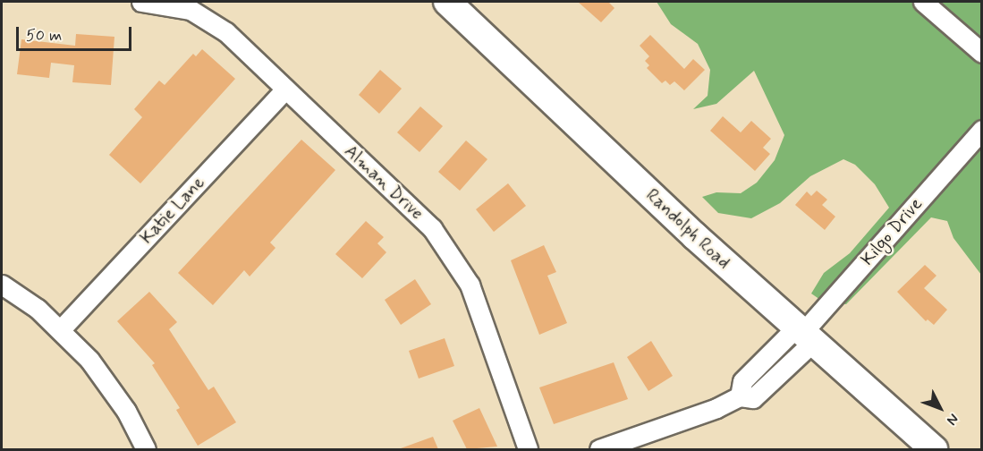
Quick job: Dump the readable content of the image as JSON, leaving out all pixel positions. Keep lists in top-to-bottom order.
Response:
{
  "streets": {
    "street": [
      "Alman Drive",
      "Katie Lane",
      "Randolph Road",
      "Kilgo Drive"
    ]
  },
  "crossings": [
    ["Alman Drive", "Katie Lane"],
    ["Randolph Road", "Kilgo Drive"]
  ],
  "scale_bar": "50 m",
  "north": "bottom right"
}
